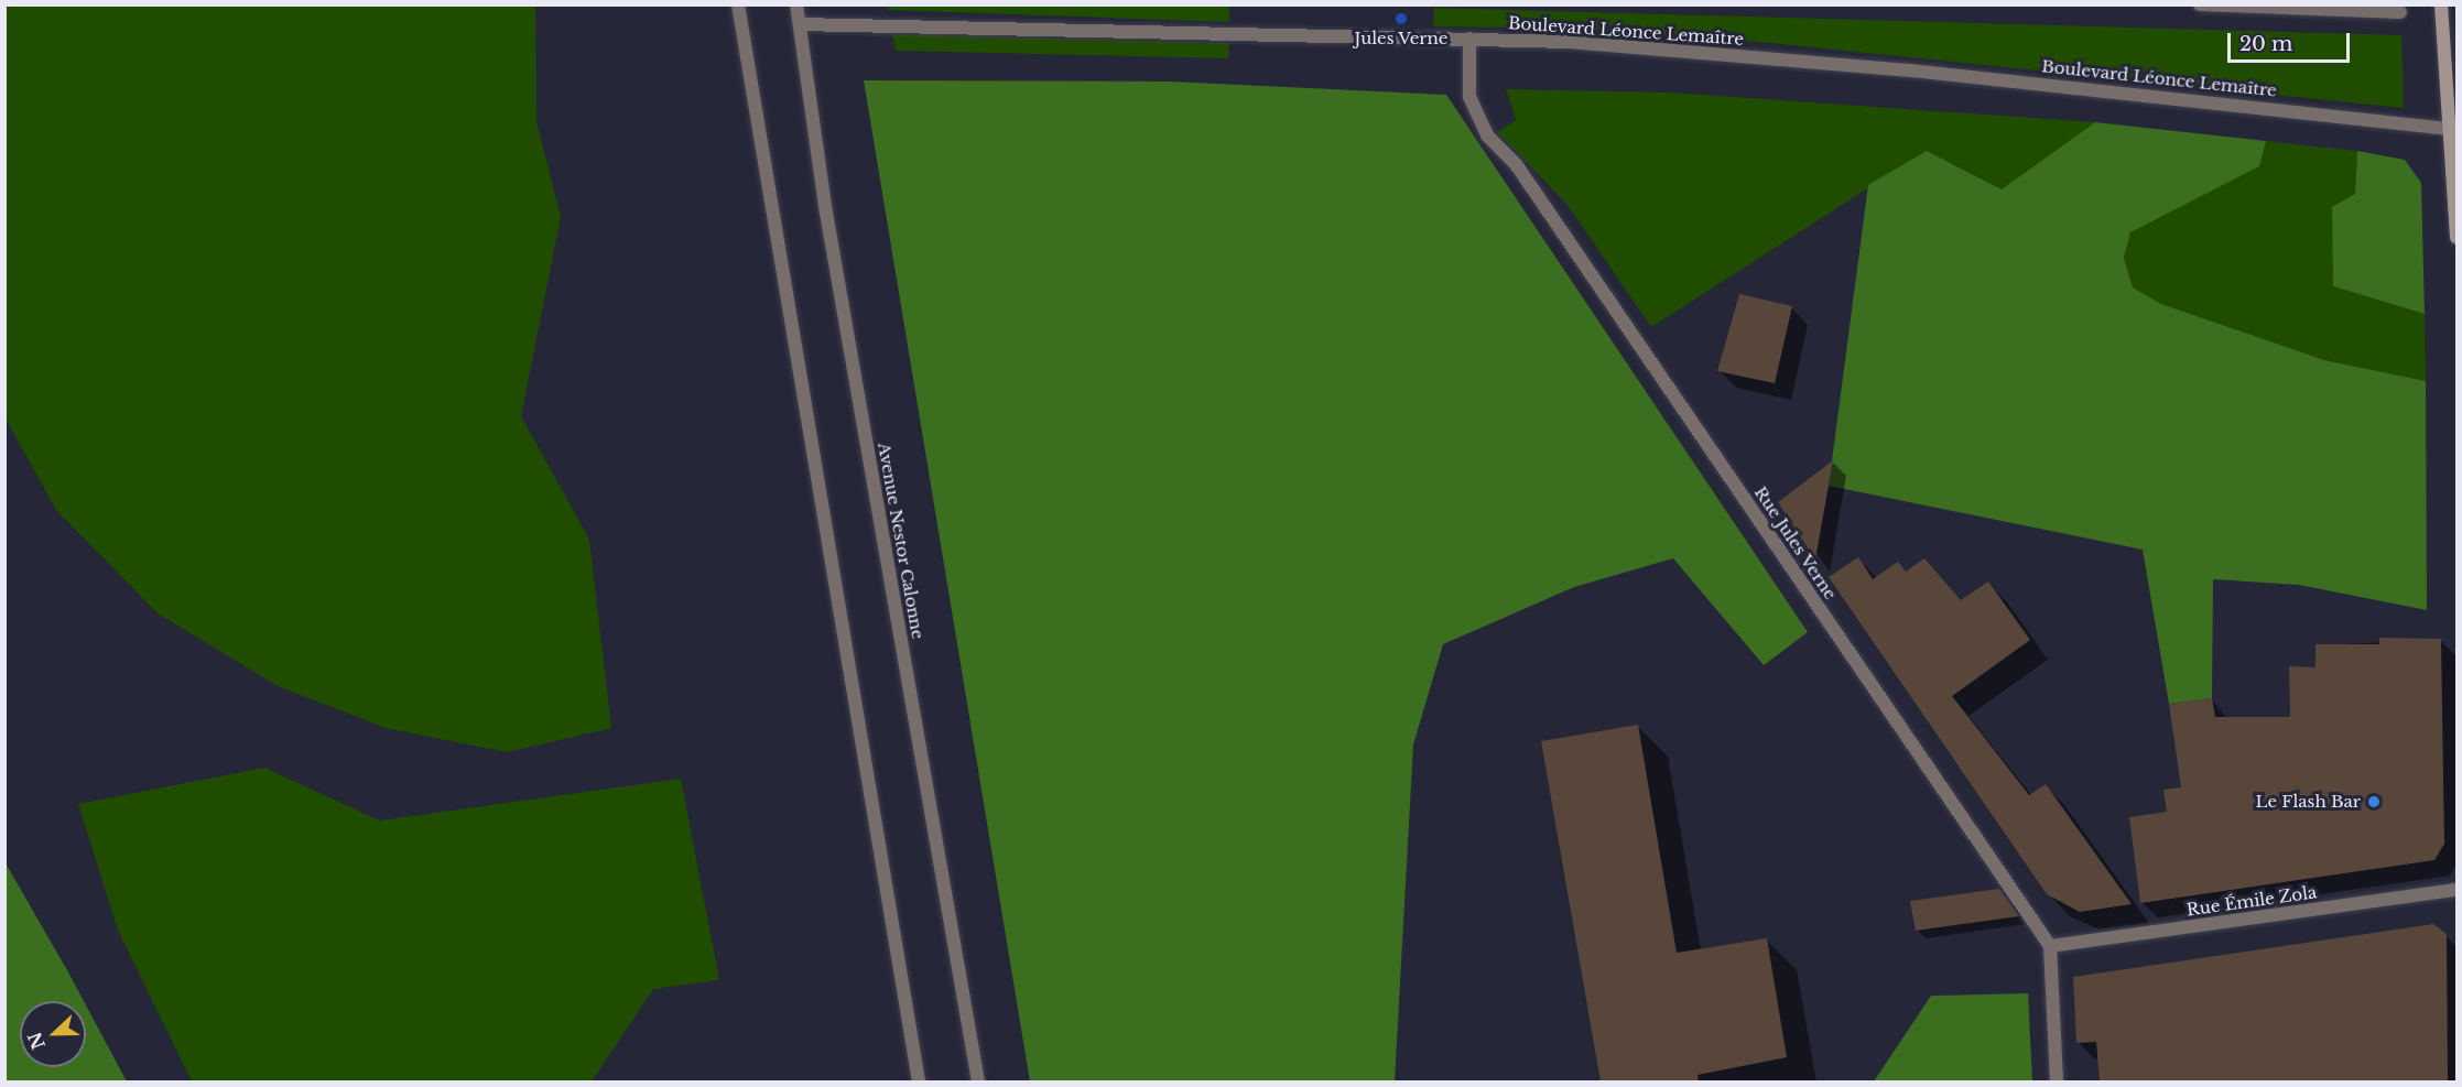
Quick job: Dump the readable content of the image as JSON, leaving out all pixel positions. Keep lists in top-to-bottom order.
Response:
{
  "streets": {
    "street": [
      "Boulevard Léonce Lemaître",
      "Avenue Nestor Calonne",
      "Rue Jules Verne",
      "Rue Émile Zola"
    ]
  },
  "crossings": [
    ["Boulevard Léonce Lemaître", "Avenue Nestor Calonne"],
    ["Boulevard Léonce Lemaître", "Rue Jules Verne"],
    ["Rue Jules Verne", "Rue Émile Zola"]
  ],
  "places": ["Jules Verne", "Le Flash Bar"],
  "scale_bar": "20 m",
  "north": "left"
}
